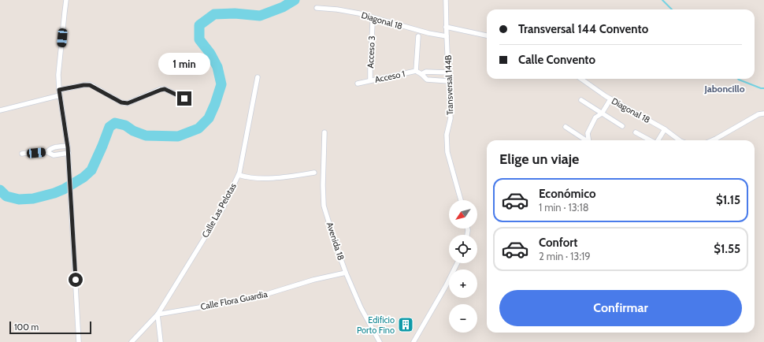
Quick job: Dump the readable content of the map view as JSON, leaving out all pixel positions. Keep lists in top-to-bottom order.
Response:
{
  "streets": {
    "street": [
      "Diagonal 18",
      "Acceso 3",
      "Acceso 1",
      "Transversal 144B",
      "Calle Las Pelotas",
      "Avenida 18",
      "Calle Flora Guardia"
    ]
  },
  "crossings": [
    ["Diagonal 18", "Transversal 144B"],
    ["Acceso 3", "Acceso 1"],
    ["Acceso 1", "Transversal 144B"],
    ["Calle Las Pelotas", "Calle Flora Guardia"],
    ["Avenida 18", "Calle Flora Guardia"]
  ],
  "districts": ["Jaboncillo"],
  "places": {
    "building": ["Edificio Porto Fino"]
  },
  "scale_bar": "100 m",
  "north": "bottom left",
  "page": {
    "banner": ["Transversal 144 Convento", "Calle Convento"],
    "bubble": "1 min",
    "heading": "Elige un viaje",
    "list": [
      {
        "name": "Económico",
        "note": "1 min · 13:18",
        "value": "$1.15"
      },
      {
        "name": "Confort",
        "note": "2 min · 13:19",
        "value": "$1.55"
      }
    ],
    "map_buttons": ["+", "−"],
    "buttons": "Confirmar",
    "scale": "100 m"
  }
}
